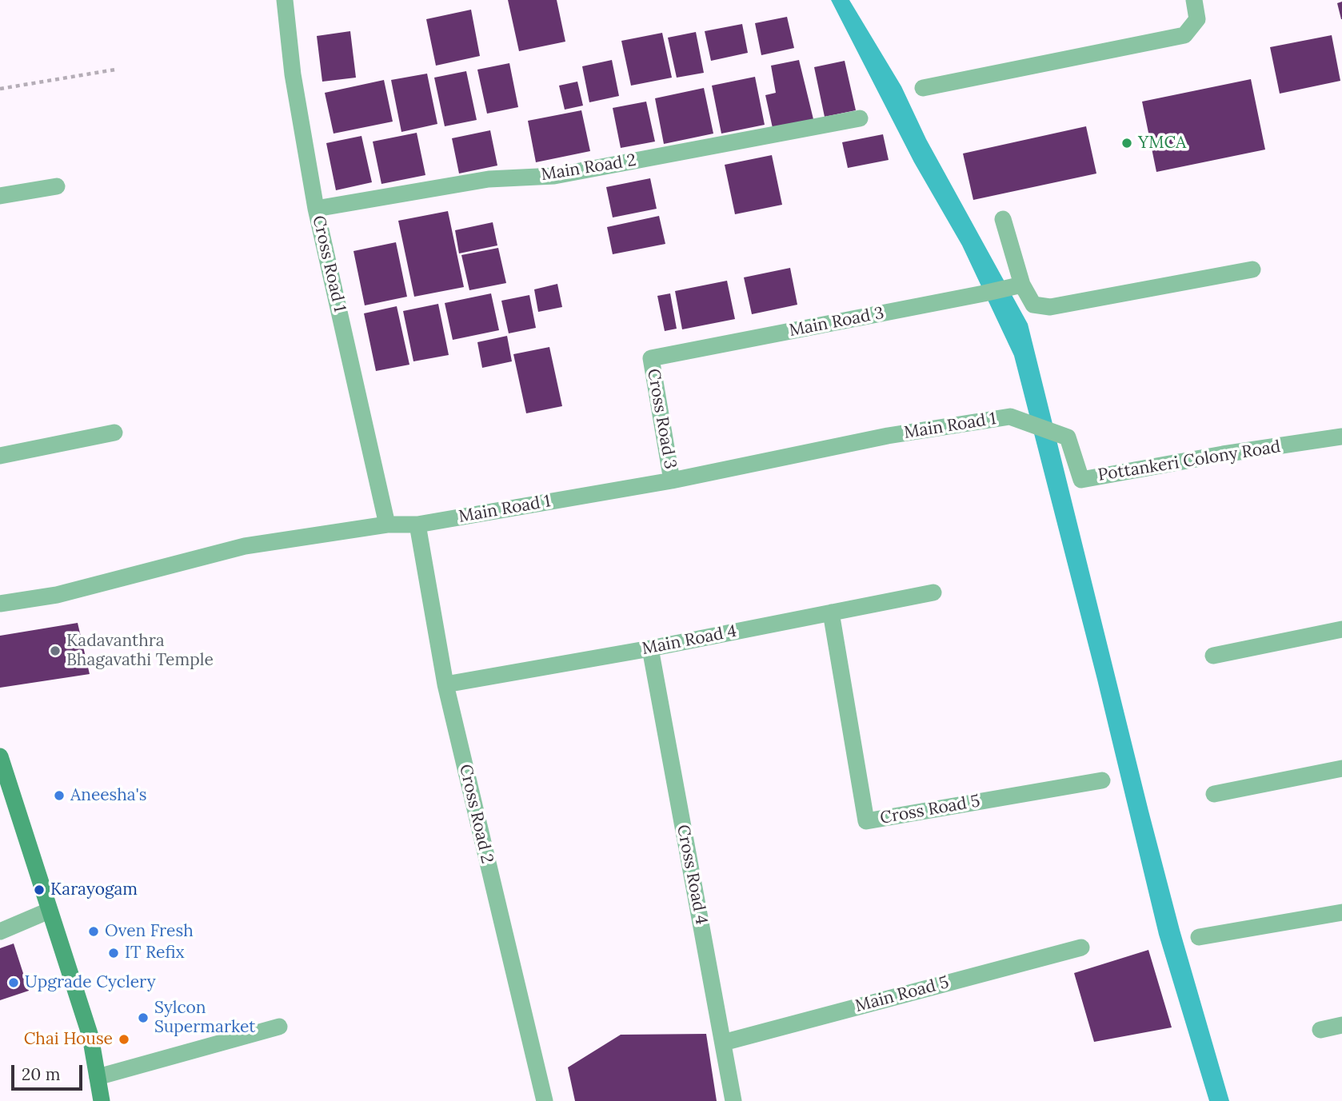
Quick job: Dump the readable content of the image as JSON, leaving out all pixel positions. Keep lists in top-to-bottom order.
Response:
{
  "streets": {
    "street": [
      "Main Road 2",
      "Cross Road 1",
      "Main Road 3",
      "Cross Road 3",
      "Main Road 1",
      "Pottankeri Colony Road",
      "Main Road 4",
      "Cross Road 5",
      "Cross Road 2",
      "Cross Road 4",
      "Main Road 5"
    ]
  },
  "crossings": [
    ["Main Road 2", "Cross Road 1"],
    ["Cross Road 1", "Main Road 1"],
    ["Main Road 3", "Cross Road 3"],
    ["Cross Road 3", "Main Road 1"],
    ["Main Road 1", "Pottankeri Colony Road"],
    ["Main Road 1", "Cross Road 2"],
    ["Main Road 4", "Cross Road 5"],
    ["Main Road 4", "Cross Road 2"],
    ["Main Road 4", "Cross Road 4"],
    ["Cross Road 4", "Main Road 5"]
  ],
  "places": [
    "YMCA",
    "Kadavanthra Bhagavathi Temple",
    "Aneesha's",
    "Karayogam",
    "Oven Fresh",
    "IT Refix",
    "Upgrade Cyclery",
    "Sylcon Supermarket",
    "Chai House"
  ],
  "scale_bar": "20 m"
}
